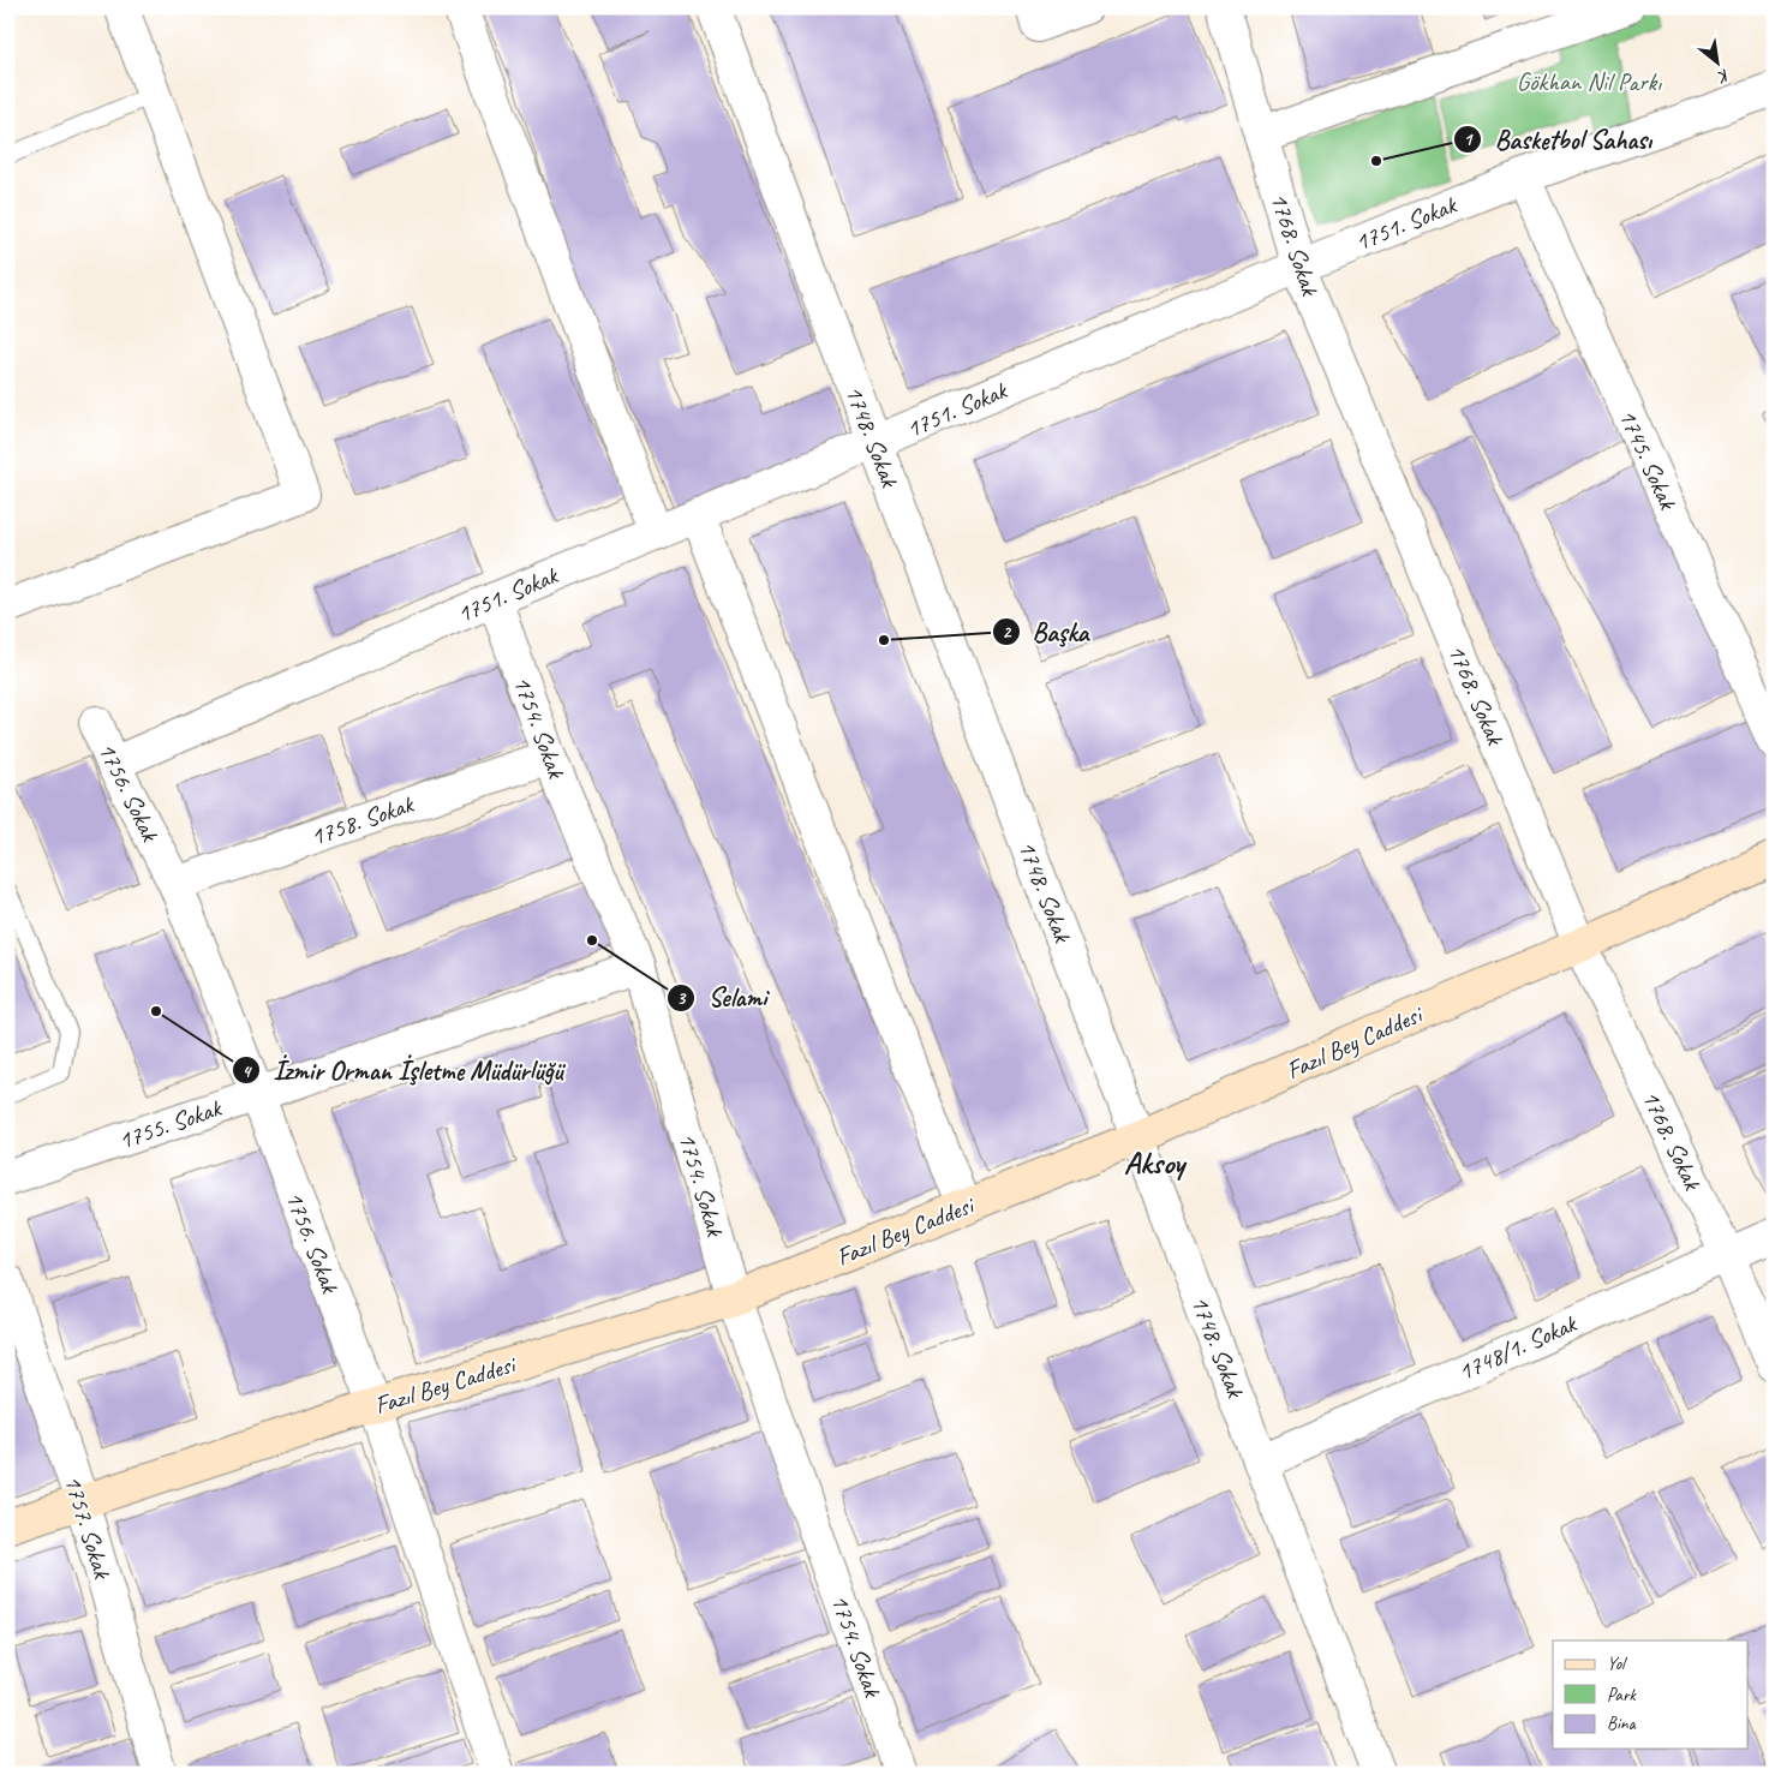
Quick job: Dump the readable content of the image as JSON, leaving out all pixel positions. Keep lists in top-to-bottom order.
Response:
{
  "streets": {
    "street": [
      "1751. Sokak",
      "1768. Sokak",
      "1748. Sokak",
      "1745. Sokak",
      "1754. Sokak",
      "1756. Sokak",
      "1758. Sokak",
      "Fazıl Bey Caddesi",
      "1755. Sokak",
      "1748/1. Sokak",
      "1757. Sokak"
    ]
  },
  "crossings": [
    ["1751. Sokak", "1768. Sokak"],
    ["1751. Sokak", "1748. Sokak"],
    ["1751. Sokak", "1745. Sokak"],
    ["1751. Sokak", "1754. Sokak"],
    ["1751. Sokak", "1756. Sokak"],
    ["1768. Sokak", "Fazıl Bey Caddesi"],
    ["1768. Sokak", "1748/1. Sokak"],
    ["1748. Sokak", "Fazıl Bey Caddesi"],
    ["1748. Sokak", "1748/1. Sokak"],
    ["1754. Sokak", "1758. Sokak"],
    ["1754. Sokak", "Fazıl Bey Caddesi"],
    ["1754. Sokak", "1755. Sokak"],
    ["1756. Sokak", "1758. Sokak"],
    ["1756. Sokak", "Fazıl Bey Caddesi"],
    ["1756. Sokak", "1755. Sokak"],
    ["Fazıl Bey Caddesi", "1757. Sokak"]
  ],
  "districts": ["Aksoy"],
  "parks": ["Gökhan Nil Parkı"],
  "places": [
    "Basketbol Sahası",
    "Başka",
    "Selami",
    "İzmir Orman İşletme Müdürlüğü"
  ],
  "legend": ["Yol", "Park", "Bina"],
  "north": "bottom right"
}
